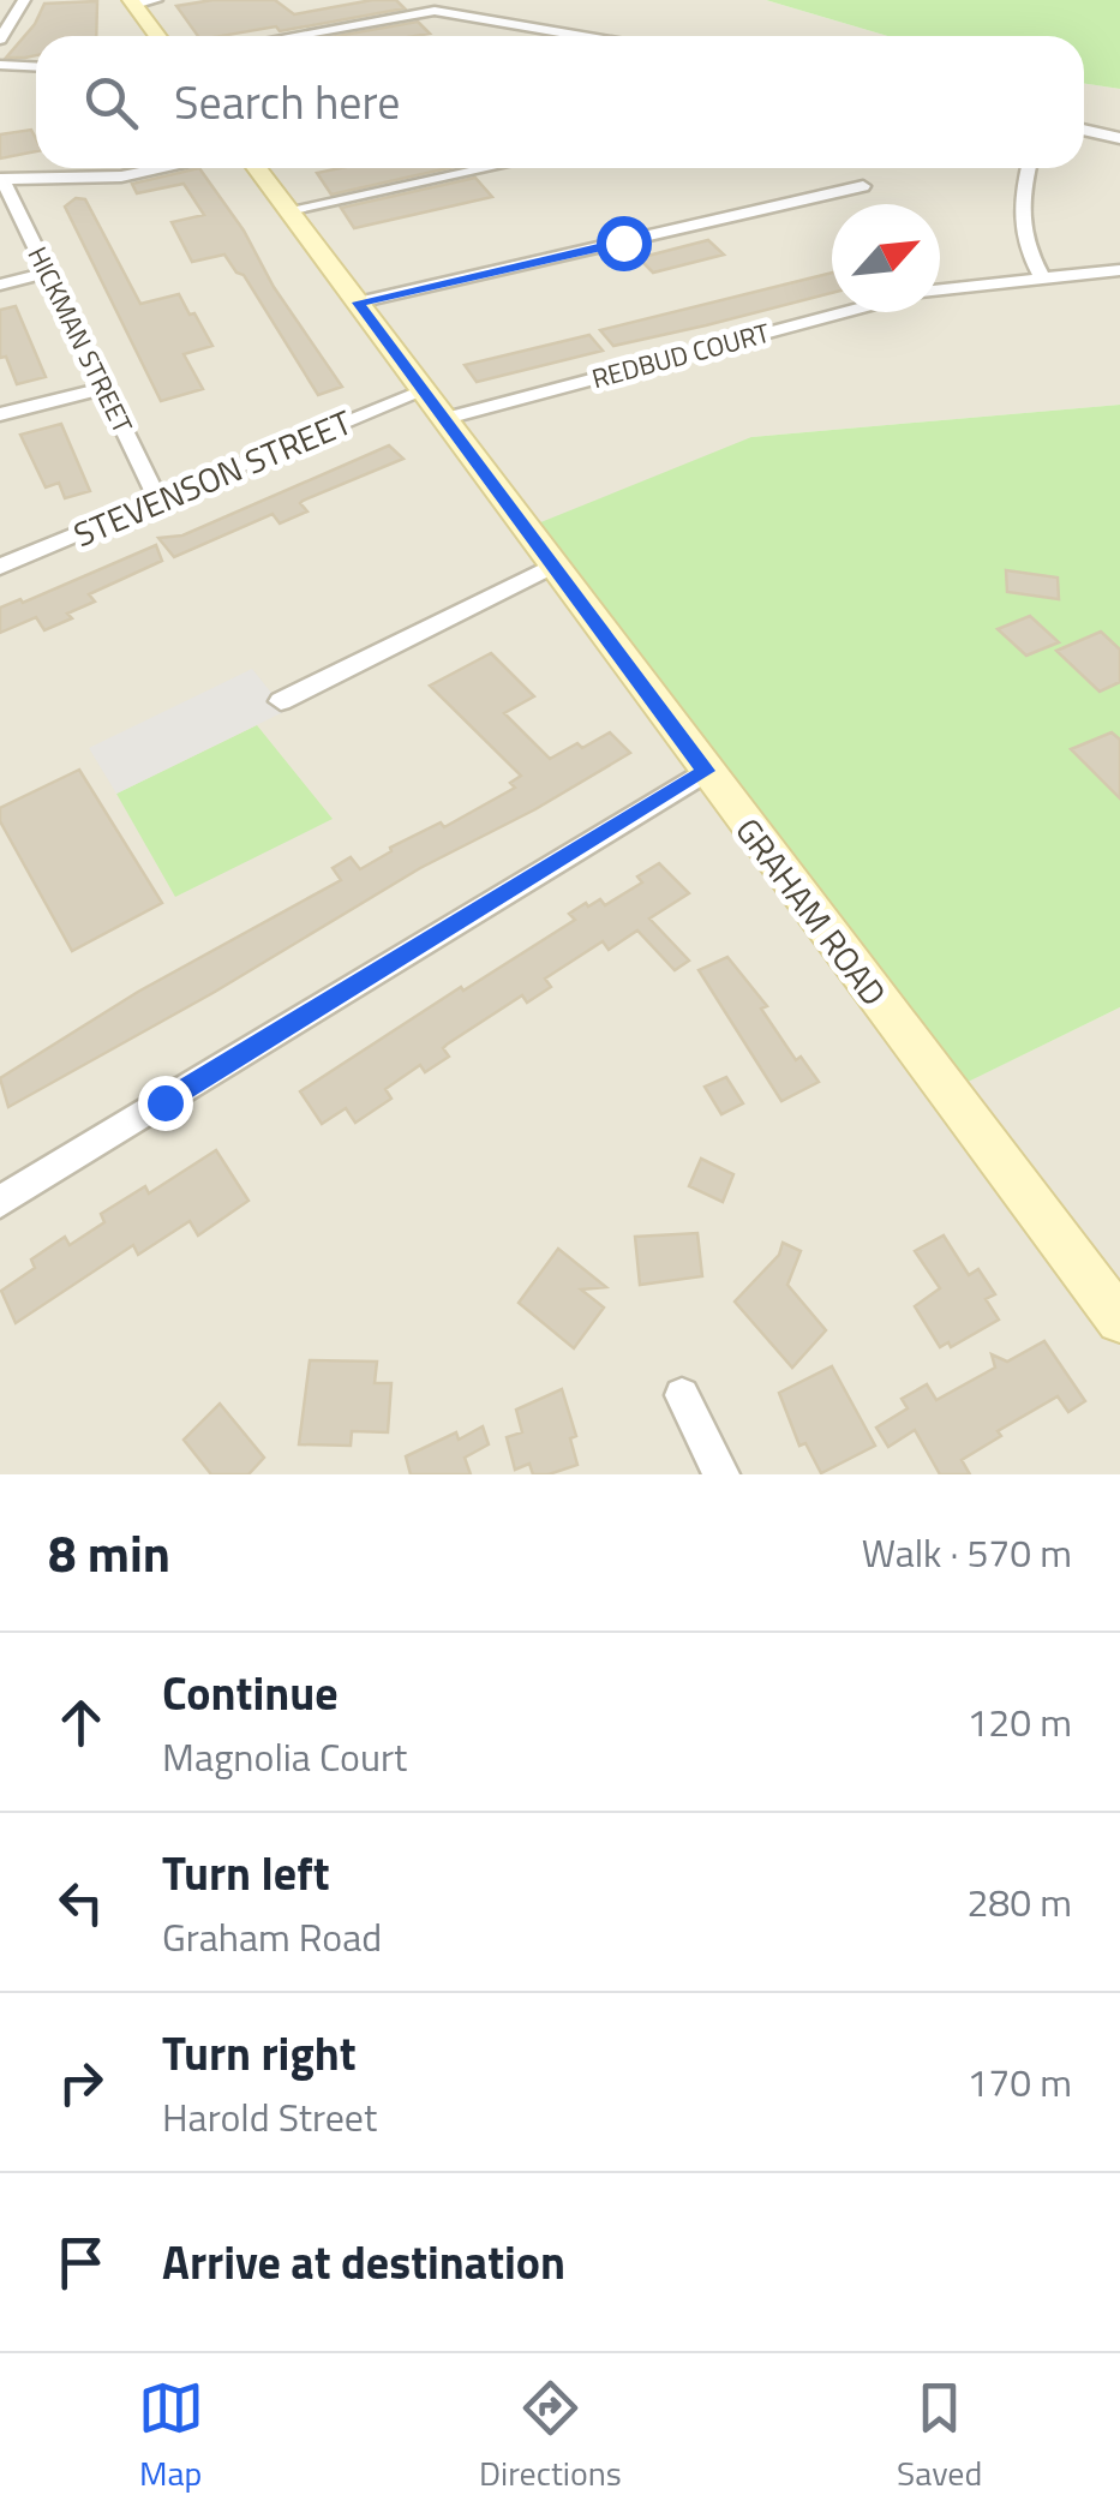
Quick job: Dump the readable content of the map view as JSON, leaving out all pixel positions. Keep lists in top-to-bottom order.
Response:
{
  "streets": {
    "main road": ["GRAHAM ROAD"],
    "street": ["HICKMAN STREET", "REDBUD COURT", "STEVENSON STREET"]
  },
  "crossings": [
    ["HICKMAN STREET", "STEVENSON STREET"],
    ["REDBUD COURT", "GRAHAM ROAD"],
    ["STEVENSON STREET", "GRAHAM ROAD"]
  ],
  "north": "top right",
  "page": {
    "search": "Search here",
    "heading": ["8 min", "Walk · 570 m"],
    "list": [
      ["Continue", "Magnolia Court", "120 m"],
      ["Turn left", "Graham Road", "280 m"],
      ["Turn right", "Harold Street", "170 m"],
      "Arrive at destination"
    ],
    "nav": ["Map", "Directions", "Saved"]
  }
}
